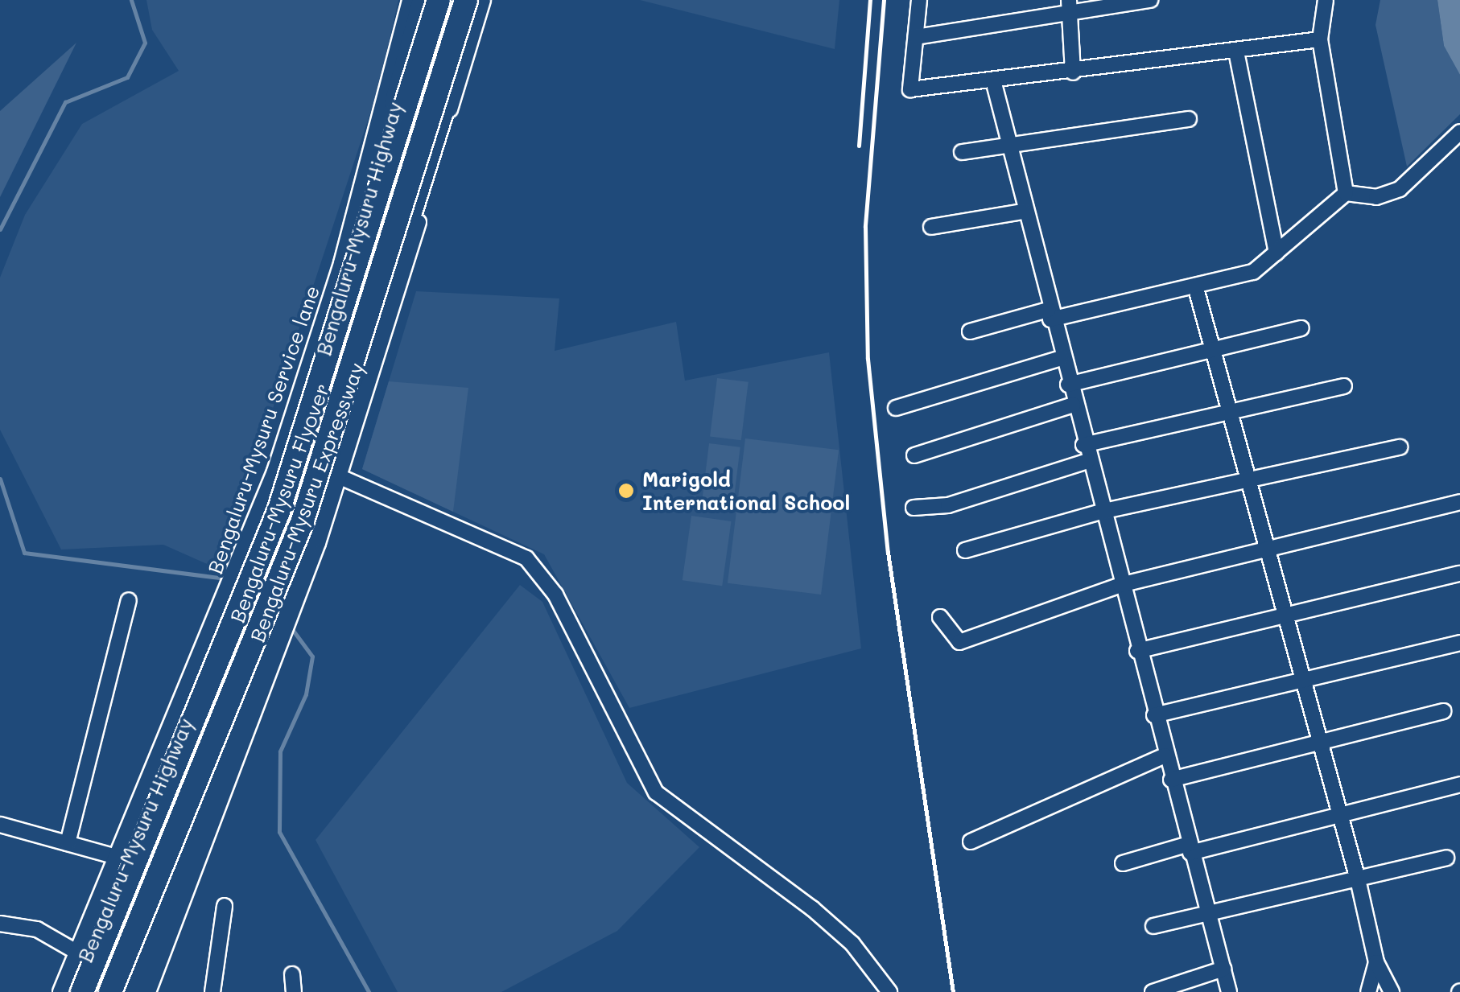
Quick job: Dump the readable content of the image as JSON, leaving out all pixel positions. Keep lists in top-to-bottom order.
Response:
{
  "streets": {
    "highway": ["Bengaluru-Mysuru Highway", "Bengaluru-Mysuru Expressway", "Bengaluru-Mysuru Flyover"],
    "street": ["Bengaluru-Mysuru Service lane"]
  },
  "crossings": [
    ["Bengaluru-Mysuru Highway", "Bengaluru-Mysuru Service lane"]
  ],
  "places": ["Marigold International School"]
}
